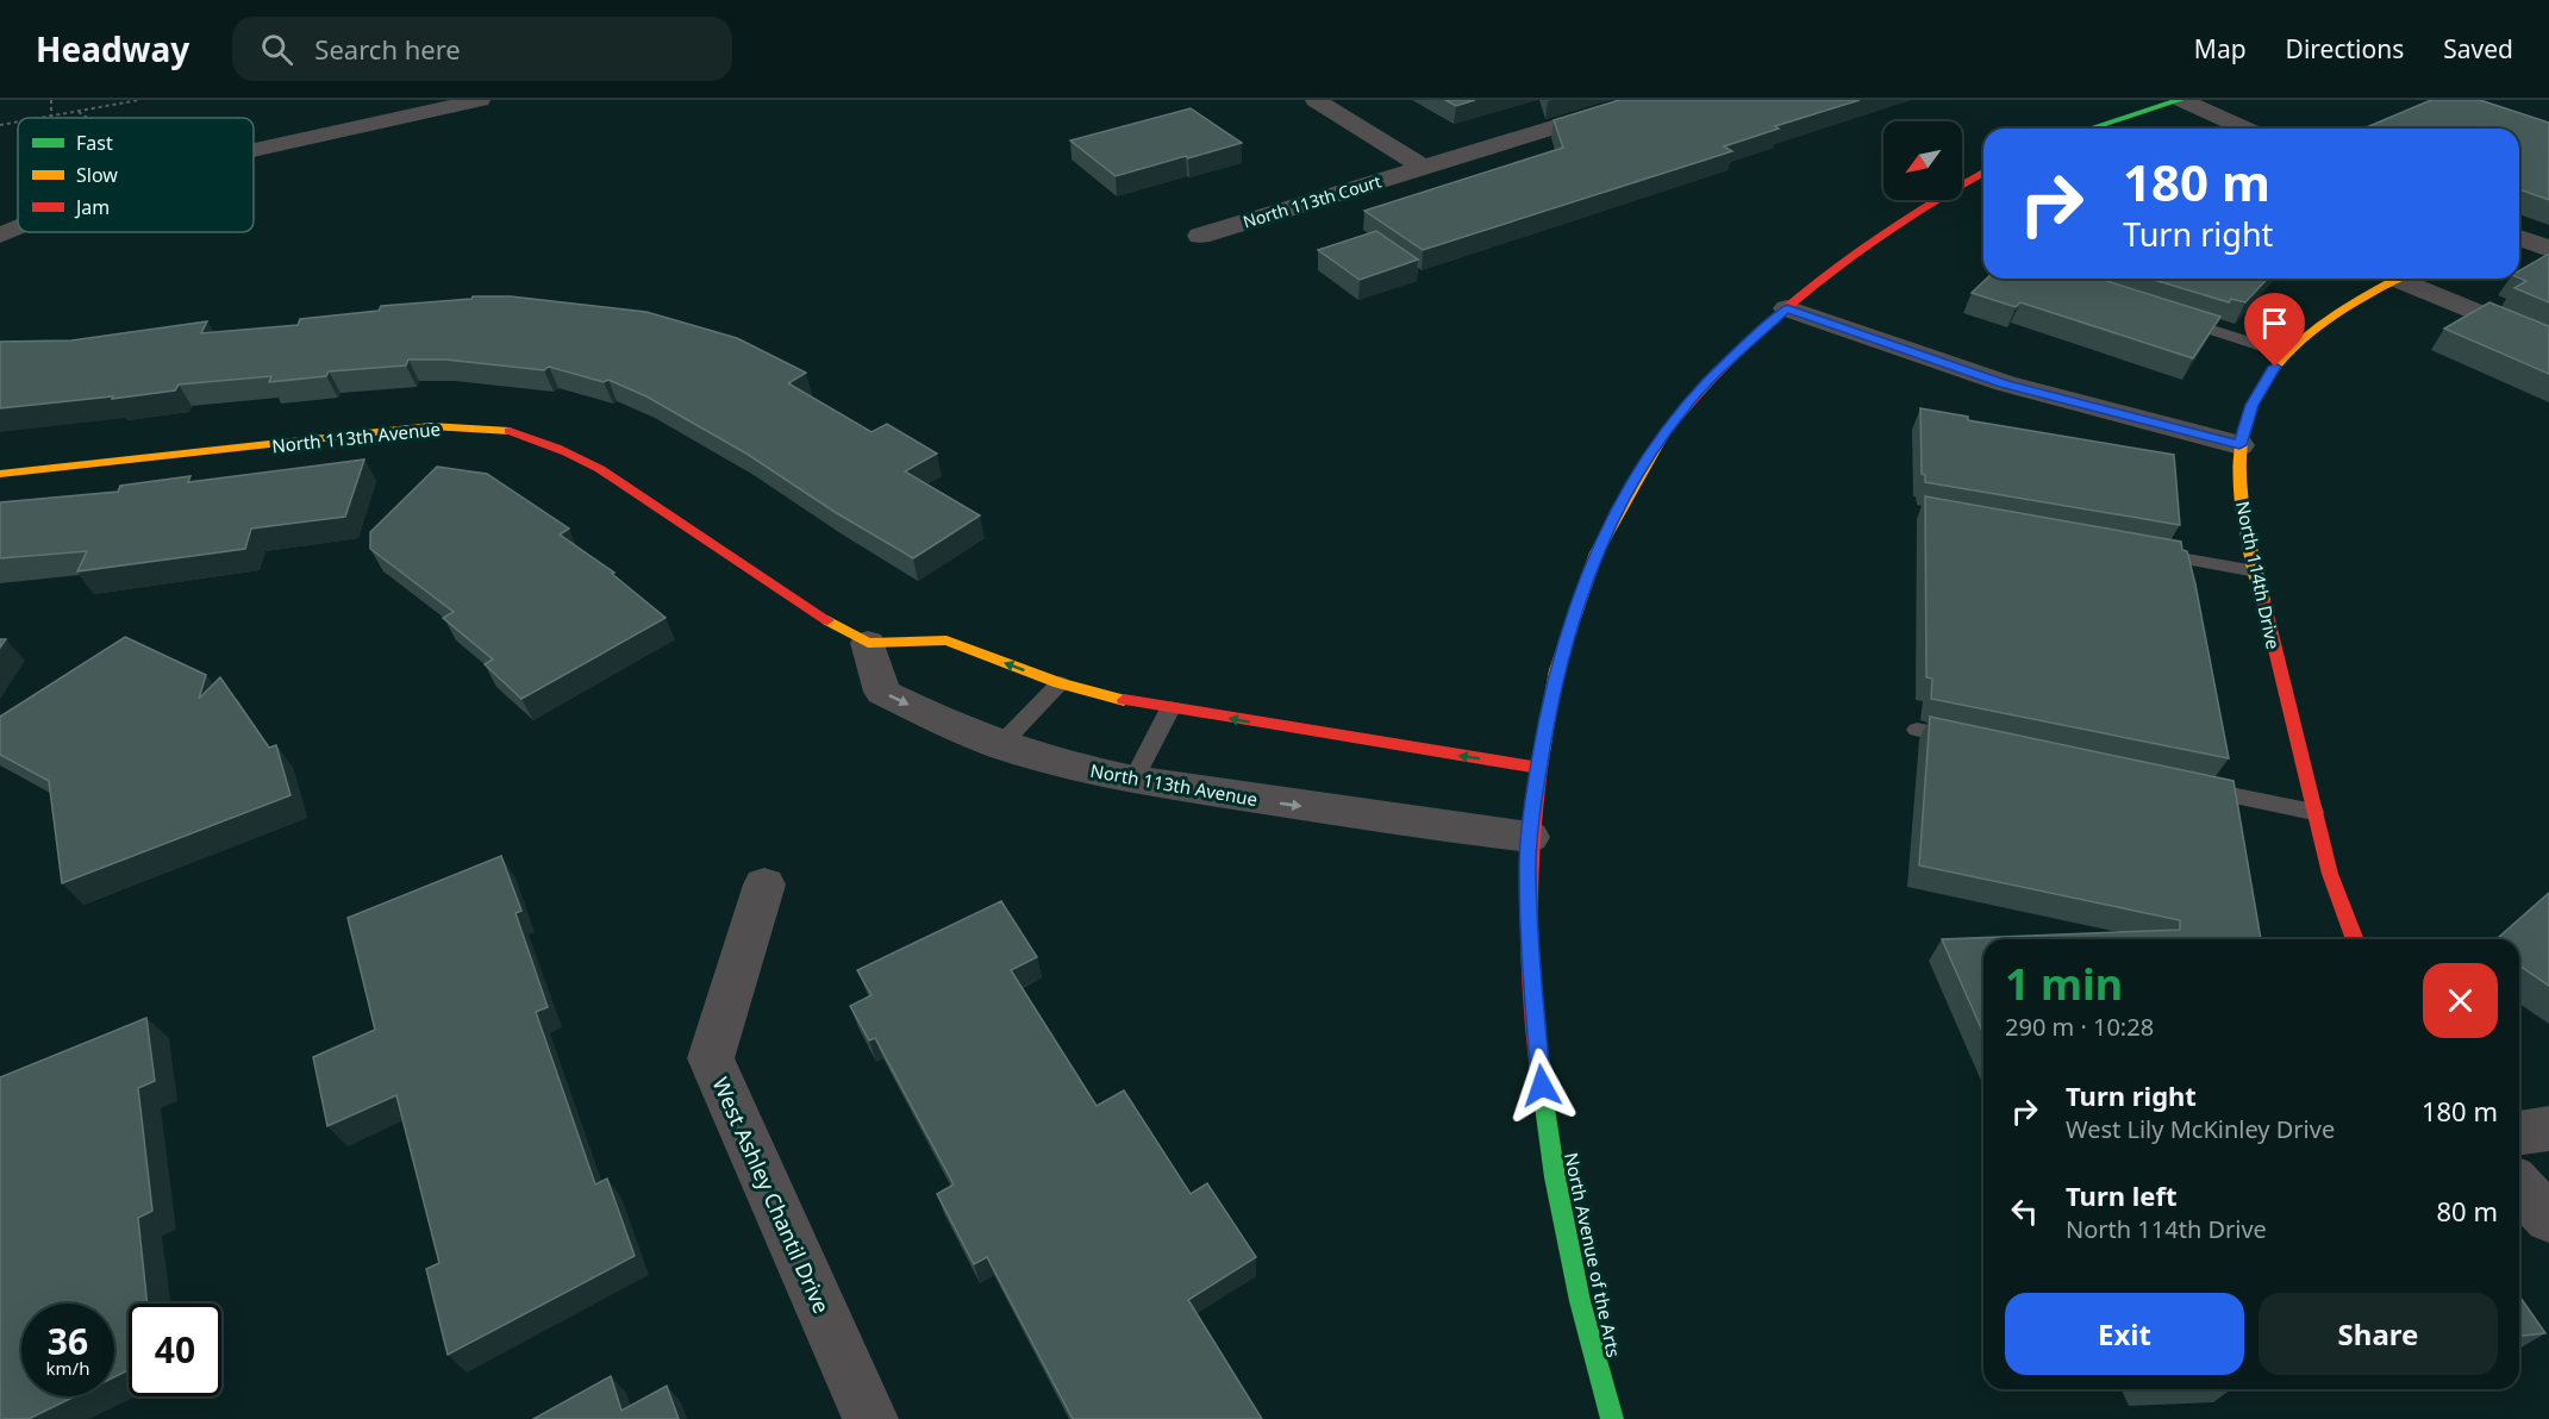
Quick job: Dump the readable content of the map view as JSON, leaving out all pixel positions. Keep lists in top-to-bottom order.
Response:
{
  "streets": {
    "street": [
      "North 113th Court",
      "North 113th Avenue",
      "North 114th Drive",
      "West Ashley Chantil Drive",
      "North Avenue of the Arts"
    ]
  },
  "crossings": [
    ["North 113th Avenue", "North Avenue of the Arts"]
  ],
  "legend": ["Fast", "Slow", "Jam"],
  "north": "bottom left",
  "page": {
    "header": "Headway",
    "search": "Search here",
    "nav": ["Map", "Directions", "Saved"],
    "turn": ["180 m", "Turn right"],
    "heading": ["1 min", "290 m · 10:28"],
    "list": [
      {
        "name": "Turn right",
        "note": "West Lily McKinley Drive",
        "value": "180 m"
      },
      {
        "name": "Turn left",
        "note": "North 114th Drive",
        "value": "80 m"
      }
    ],
    "buttons": ["Exit", "Share"],
    "speed": "36 km/h",
    "limit": "40"
  }
}
